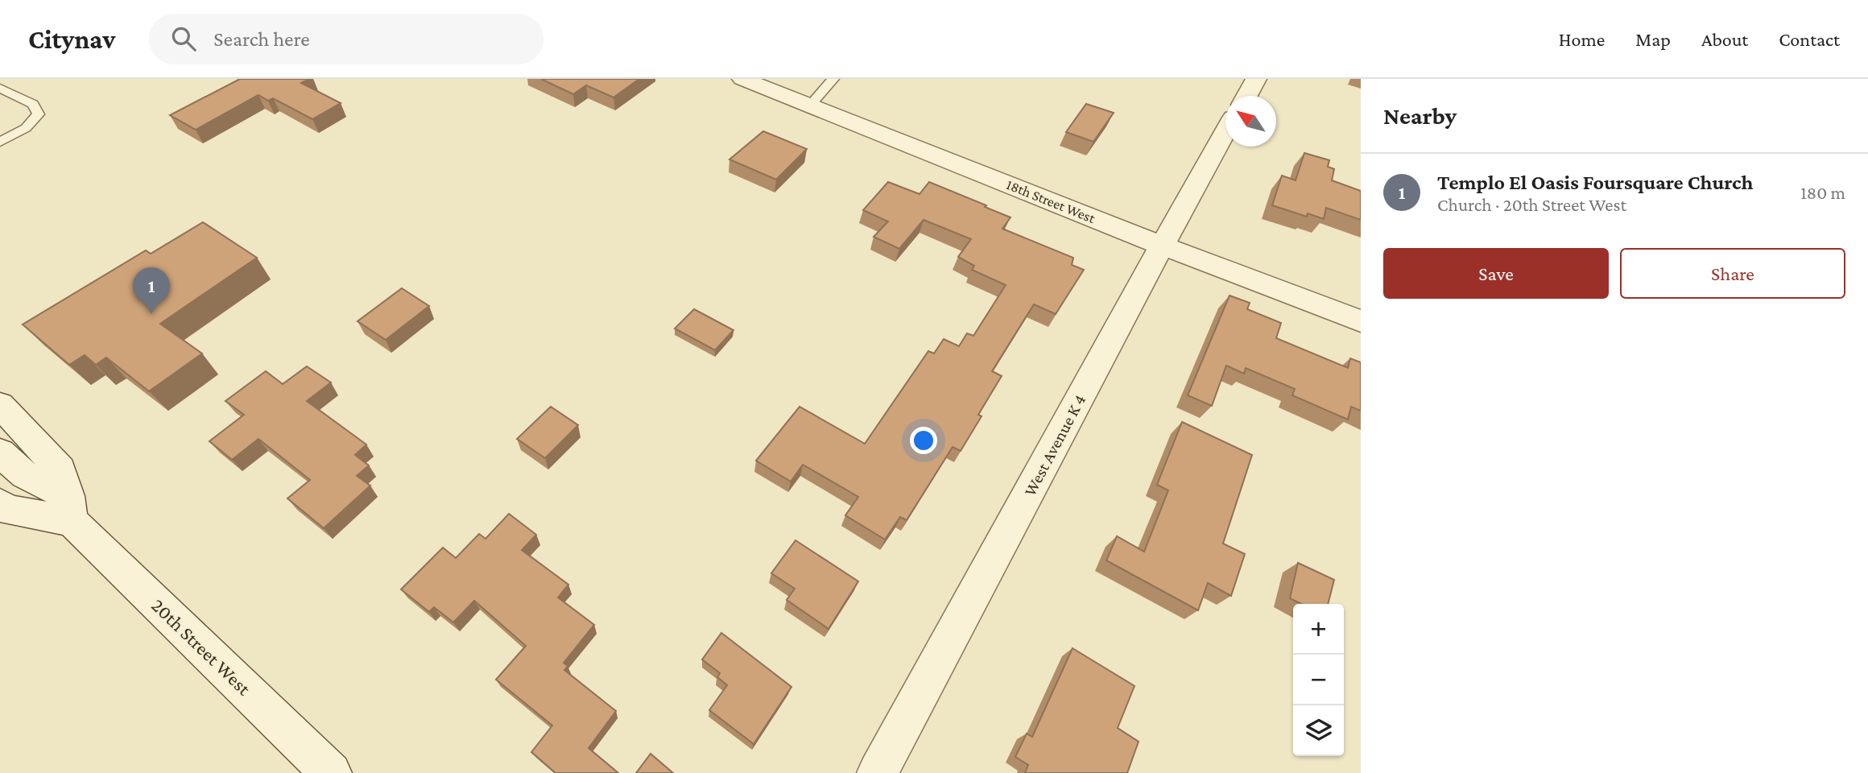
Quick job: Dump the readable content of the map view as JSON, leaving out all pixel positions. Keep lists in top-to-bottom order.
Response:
{
  "streets": {
    "street": ["18th Street West", "West Avenue K 4", "20th Street West"]
  },
  "crossings": [
    ["18th Street West", "West Avenue K 4"]
  ],
  "north": "top left",
  "page": {
    "header": "Citynav",
    "search": "Search here",
    "nav": [
      "Home",
      "Map",
      "About",
      "Contact"
    ],
    "heading": "Nearby",
    "list": [
      {
        "mark": "1",
        "name": "Templo El Oasis Foursquare Church",
        "note": "Church · 20th Street West",
        "value": "180 m"
      }
    ],
    "buttons": ["Save", "Share"],
    "pins": "1",
    "map_buttons": ["+", "−"]
  }
}
